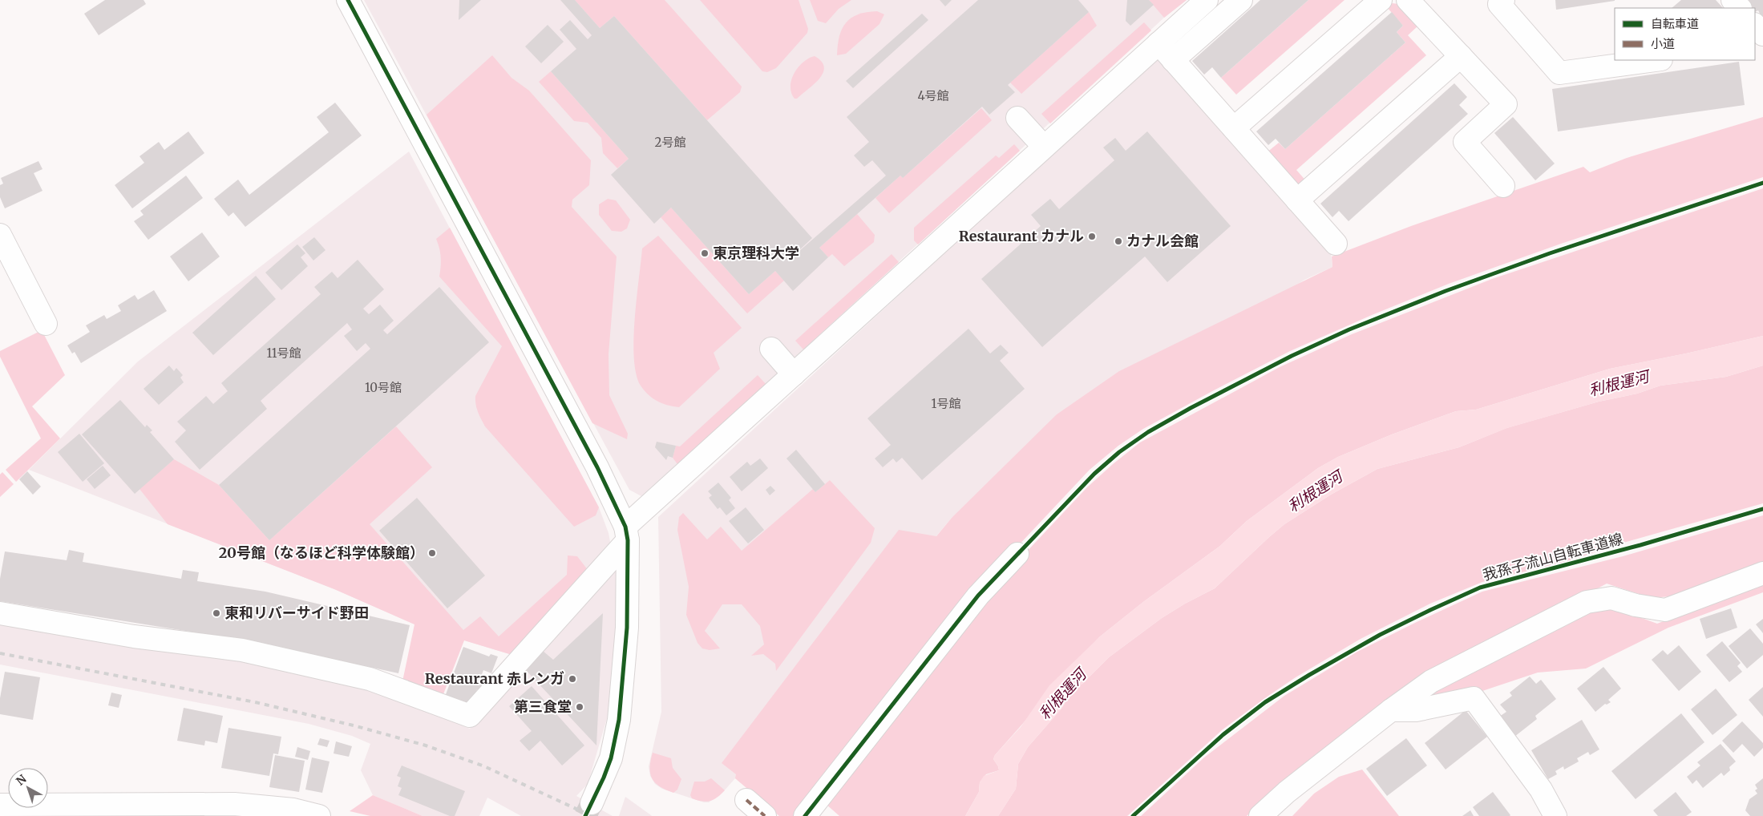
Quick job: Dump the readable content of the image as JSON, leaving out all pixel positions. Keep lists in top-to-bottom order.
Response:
{
  "streets": {
    "cycle path": ["我孫子流山自転車道線"]
  },
  "water": ["利根運河"],
  "places": [
    "Restaurant カナル",
    "カナル会館",
    "東京理科大学",
    "20号館（なるほど科学体験館）",
    "東和リバーサイド野田",
    "Restaurant 赤レンガ",
    "第三食堂"
  ],
  "house_numbers": [
    "4号館",
    "2号館",
    "11号館",
    "10号館",
    "1号館"
  ],
  "legend": ["自転車道", "小道"],
  "north": "top left"
}
